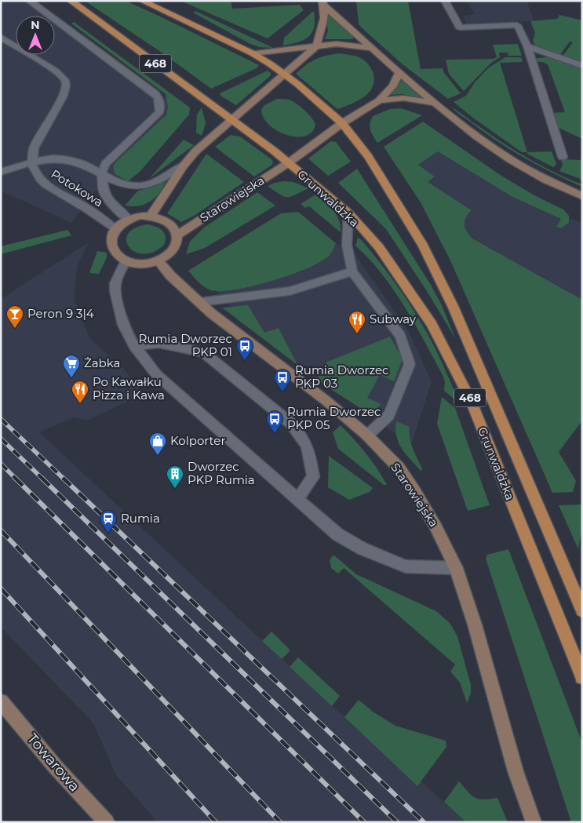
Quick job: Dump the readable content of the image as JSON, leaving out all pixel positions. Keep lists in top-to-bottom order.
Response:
{
  "streets": {
    "main road": [
      "468",
      "Grunwaldzka",
      "Starowiejska",
      "Towarowa"
    ],
    "street": ["Potokowa"]
  },
  "crossings": [
    ["Potokowa", "Starowiejska"],
    ["Grunwaldzka", "Starowiejska"]
  ],
  "places": {
    "bar": ["Peron 9 3|4"],
    "restaurant": ["Subway", "Po Kawałku Pizza i Kawa"],
    "bus stop": ["Rumia Dworzec PKP 01", "Rumia Dworzec PKP 03", "Rumia Dworzec PKP 05"],
    "supermarket": ["Żabka"],
    "shop": ["Kolporter"],
    "building": ["Dworzec PKP Rumia"],
    "station": ["Rumia"]
  },
  "north": "top"
}
